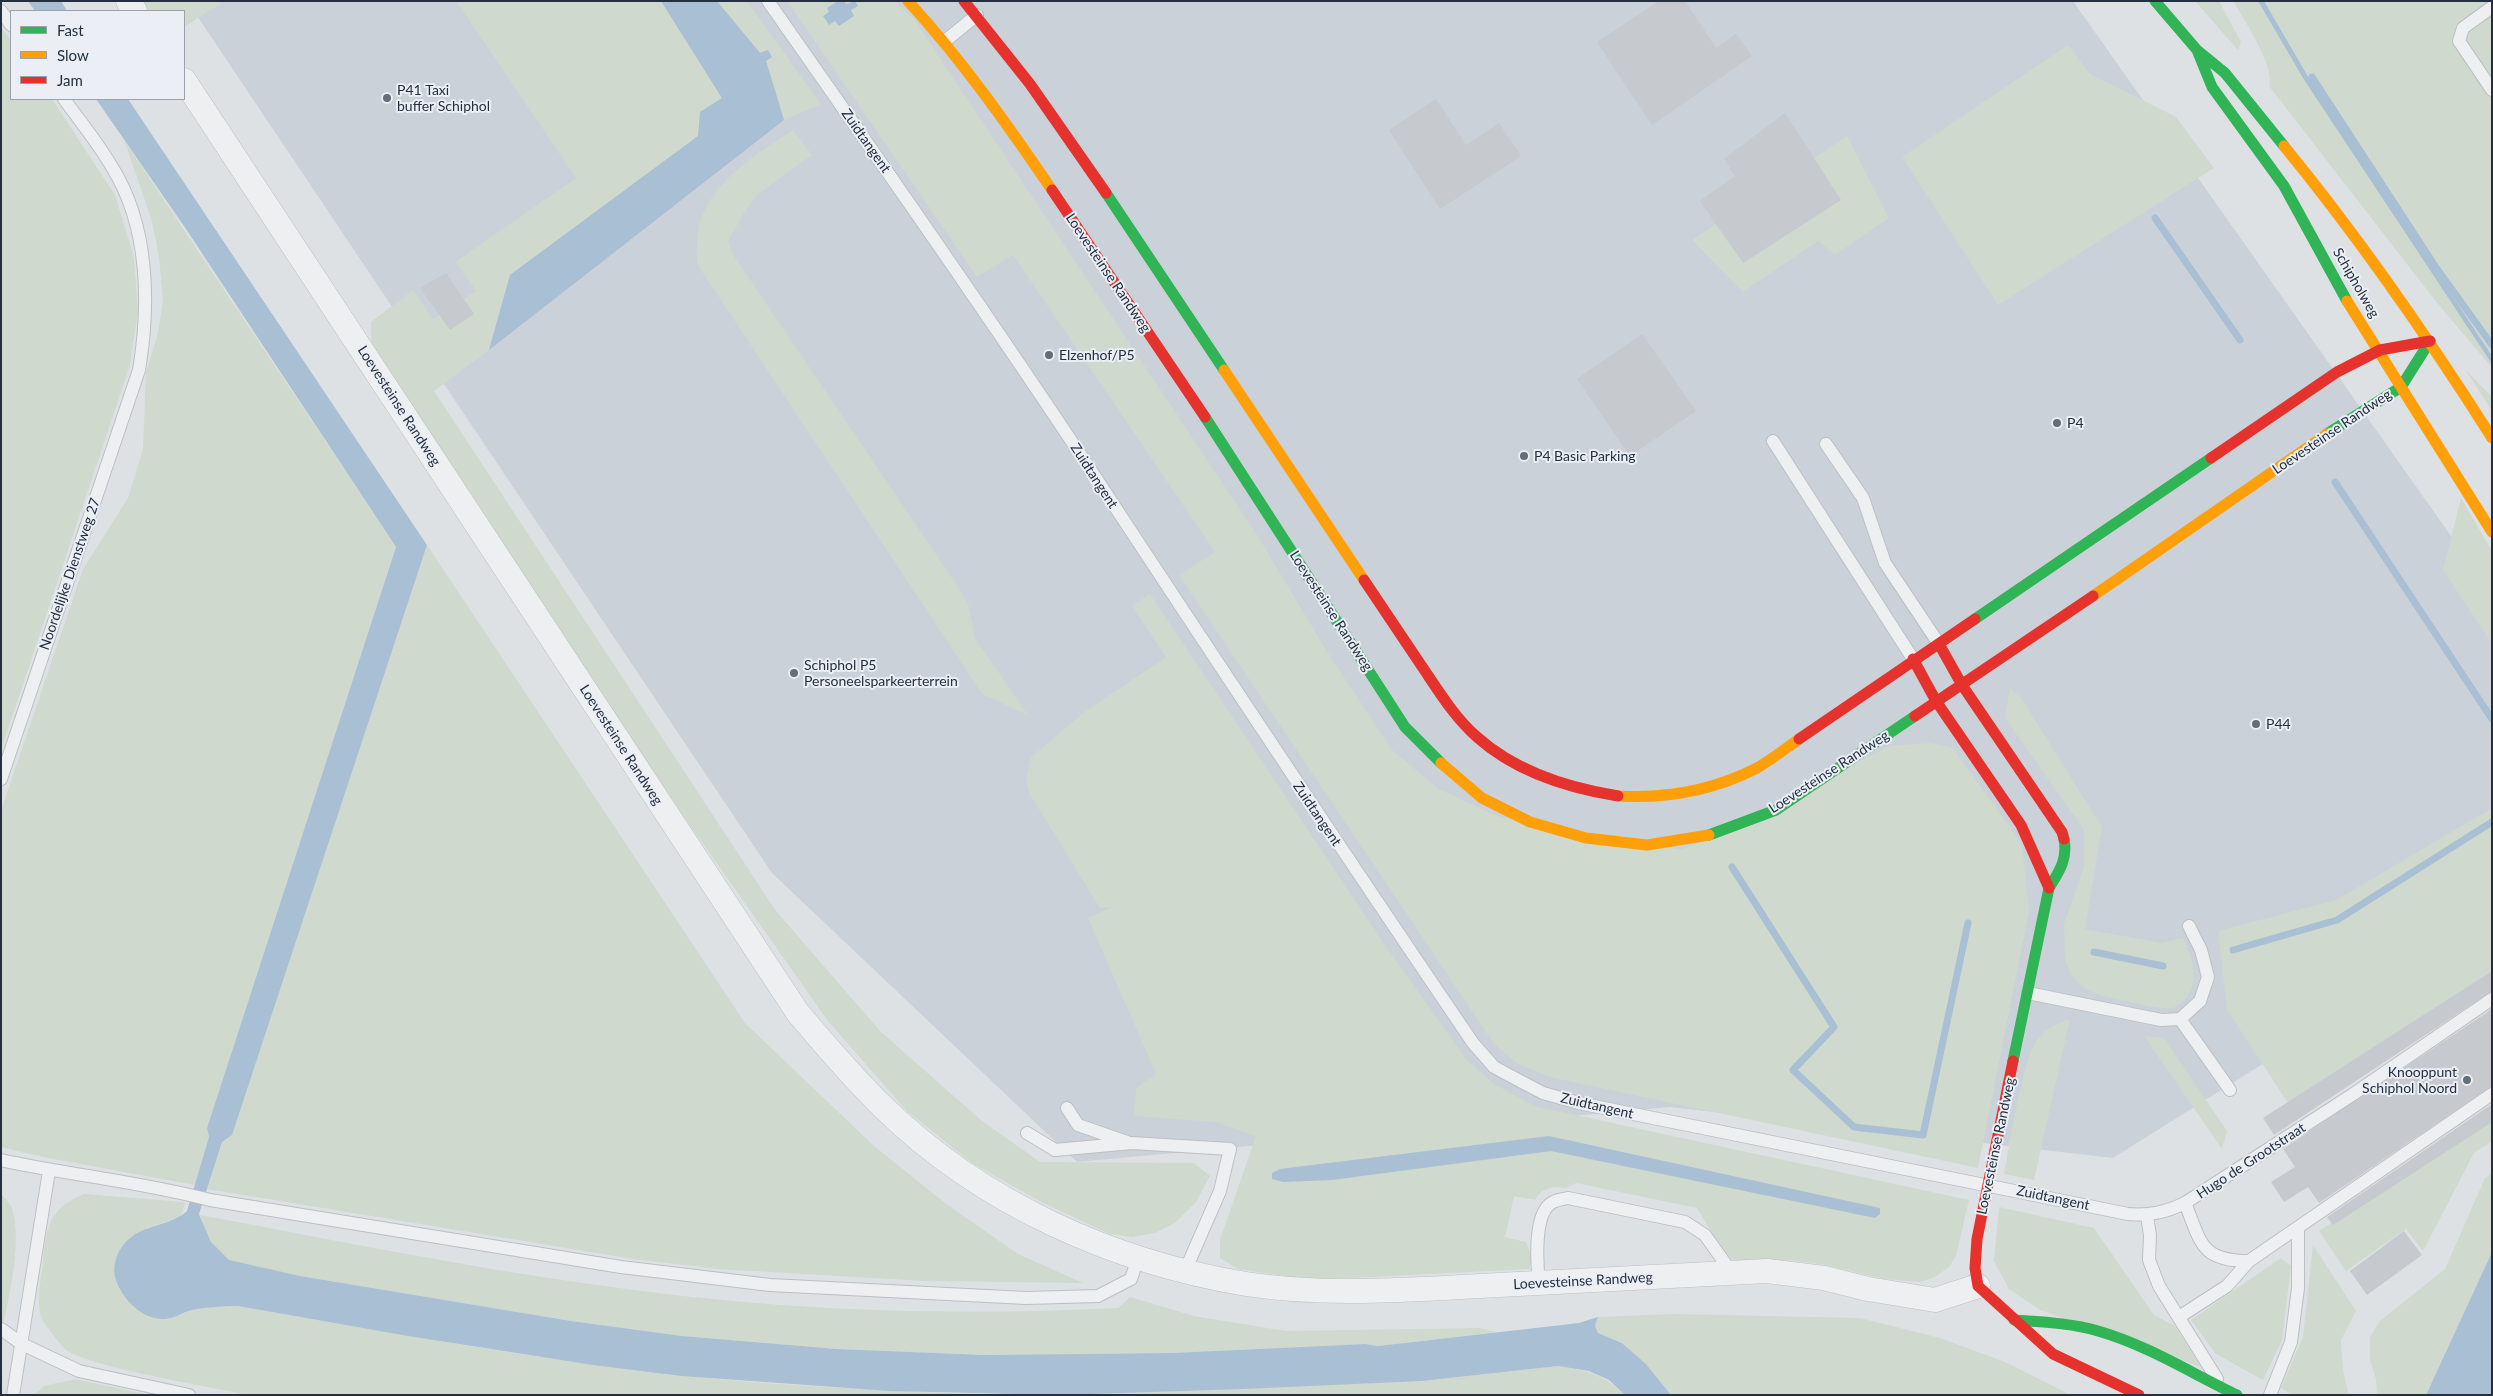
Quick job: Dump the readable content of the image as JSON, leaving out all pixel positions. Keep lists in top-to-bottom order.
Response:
{
  "streets": {
    "street": ["Loevesteinse Randweg", "Schipholweg"],
    "lane": ["Zuidtangent", "Noordelijke Dienstweg 27", "Hugo de Grootstraat"]
  },
  "crossings": [
    ["Zuidtangent", "Loevesteinse Randweg"],
    ["Zuidtangent", "Hugo de Grootstraat"],
    ["Loevesteinse Randweg", "Schipholweg"]
  ],
  "places": [
    "P41 Taxi buffer Schiphol",
    "Elzenhof/P5",
    "P4",
    "P4 Basic Parking",
    "Schiphol P5 Personeelsparkeerterrein",
    "P44",
    "Knooppunt Schiphol Noord"
  ],
  "legend": ["Fast", "Slow", "Jam"]
}
